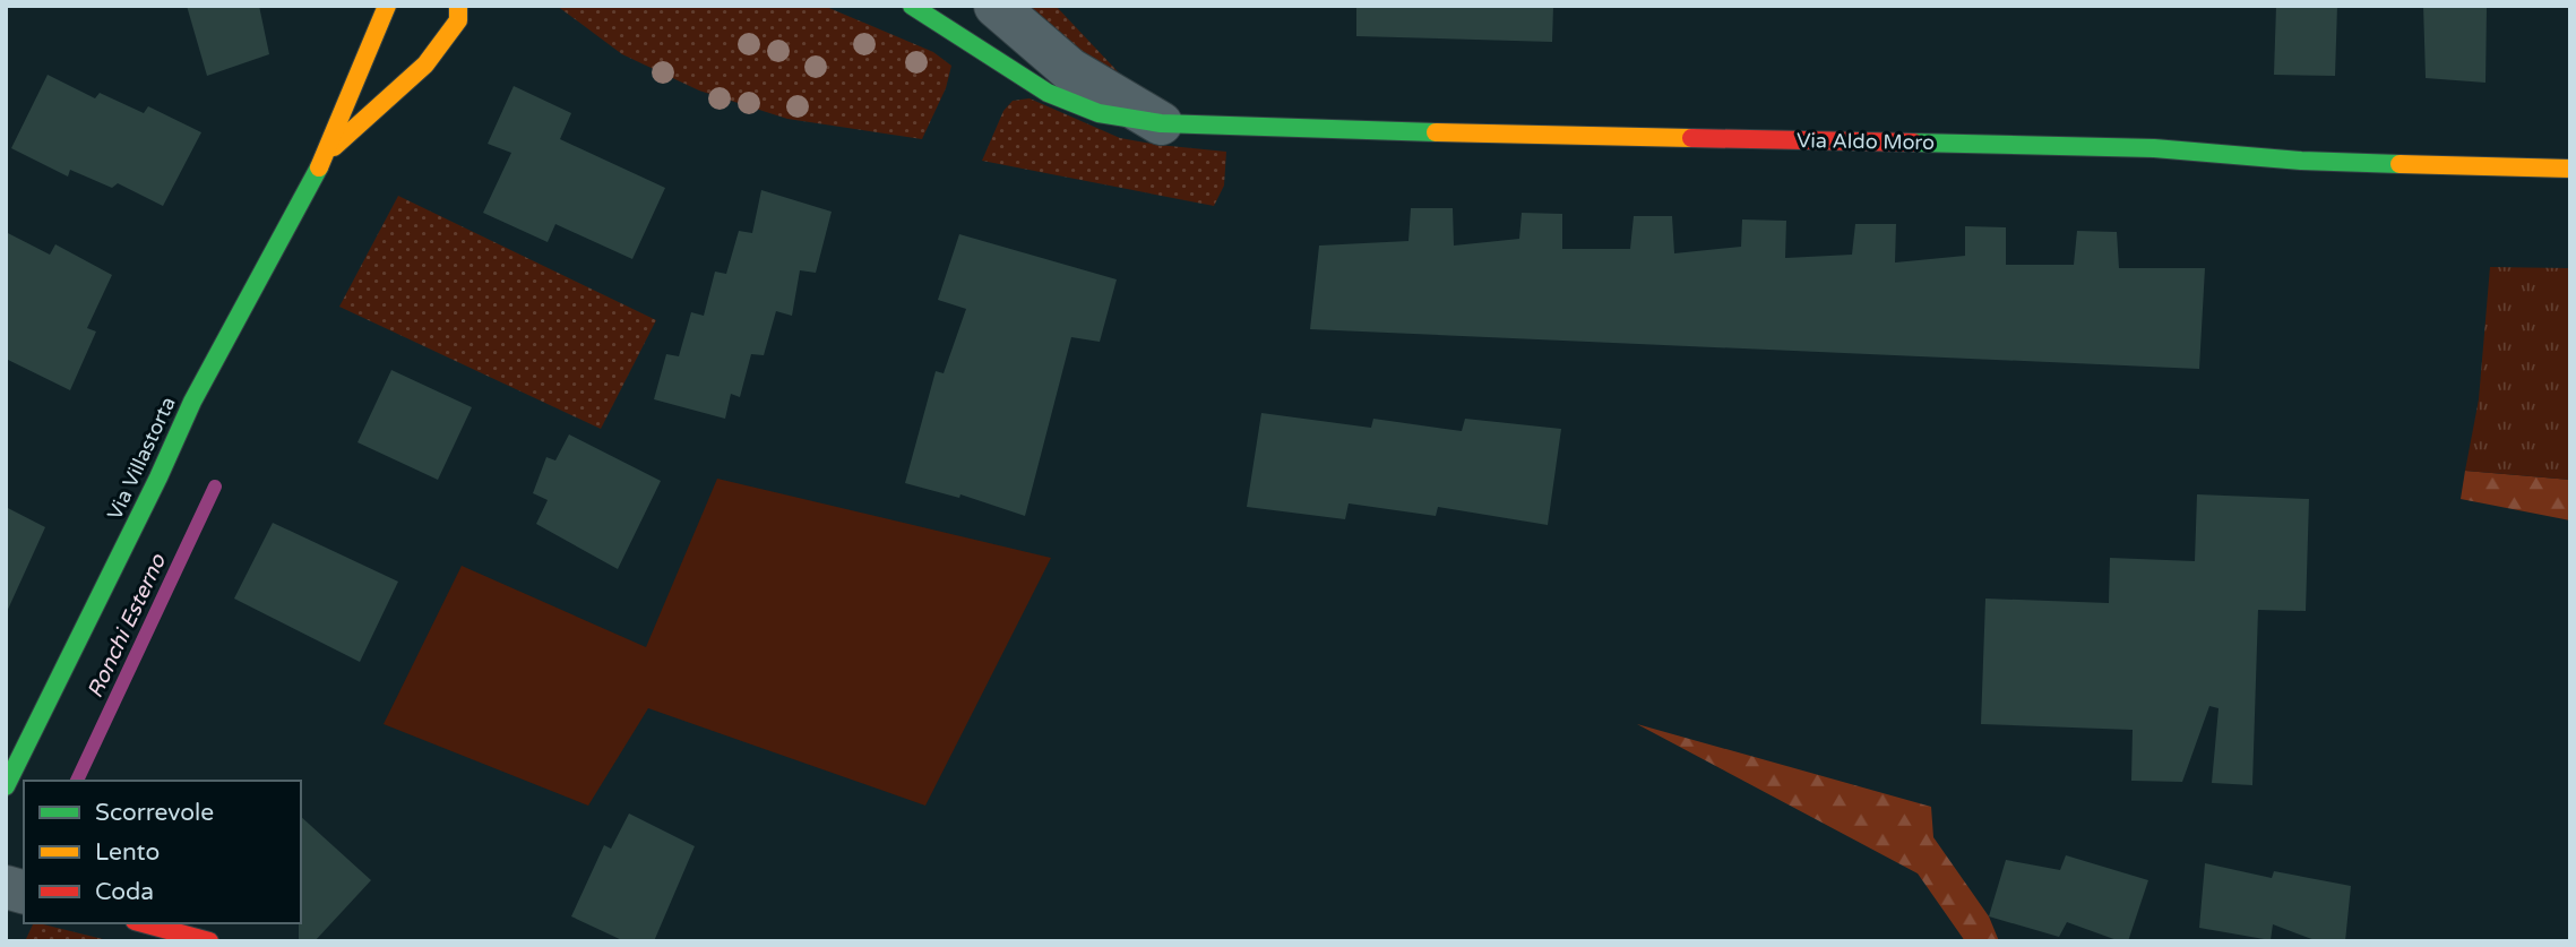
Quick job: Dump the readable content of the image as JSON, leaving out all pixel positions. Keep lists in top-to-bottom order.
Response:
{
  "streets": {
    "street": ["Via Aldo Moro", "Via Villastorta"]
  },
  "water": ["Ronchi Esterno"],
  "legend": ["Scorrevole", "Lento", "Coda"]
}
